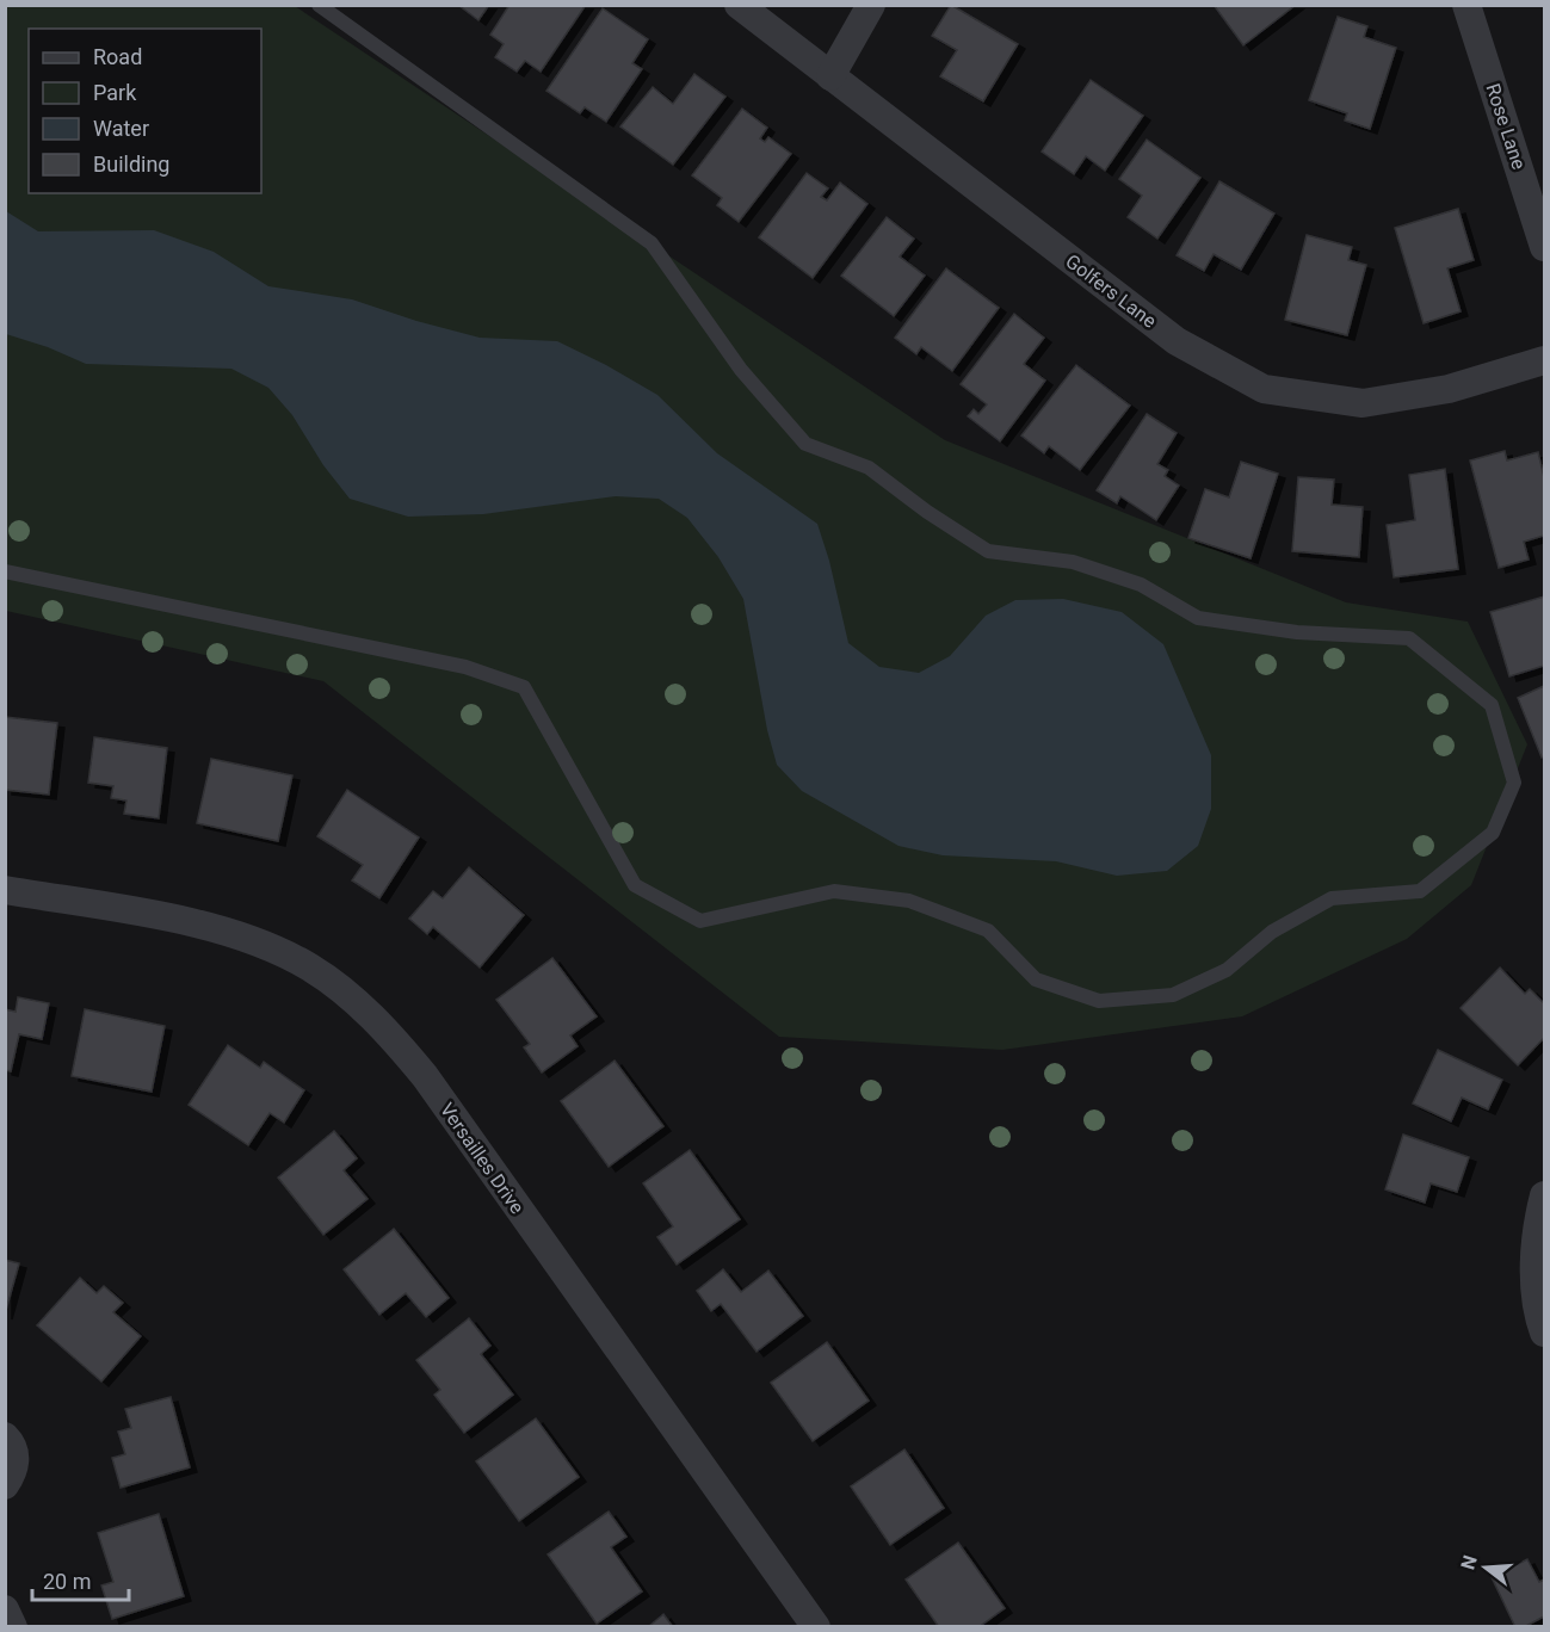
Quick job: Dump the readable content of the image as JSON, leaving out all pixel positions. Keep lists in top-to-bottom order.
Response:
{
  "streets": {
    "street": ["Rose Lane", "Golfers Lane", "Versailles Drive"]
  },
  "legend": [
    "Road",
    "Park",
    "Water",
    "Building"
  ],
  "scale_bar": "20 m",
  "north": "left"
}
